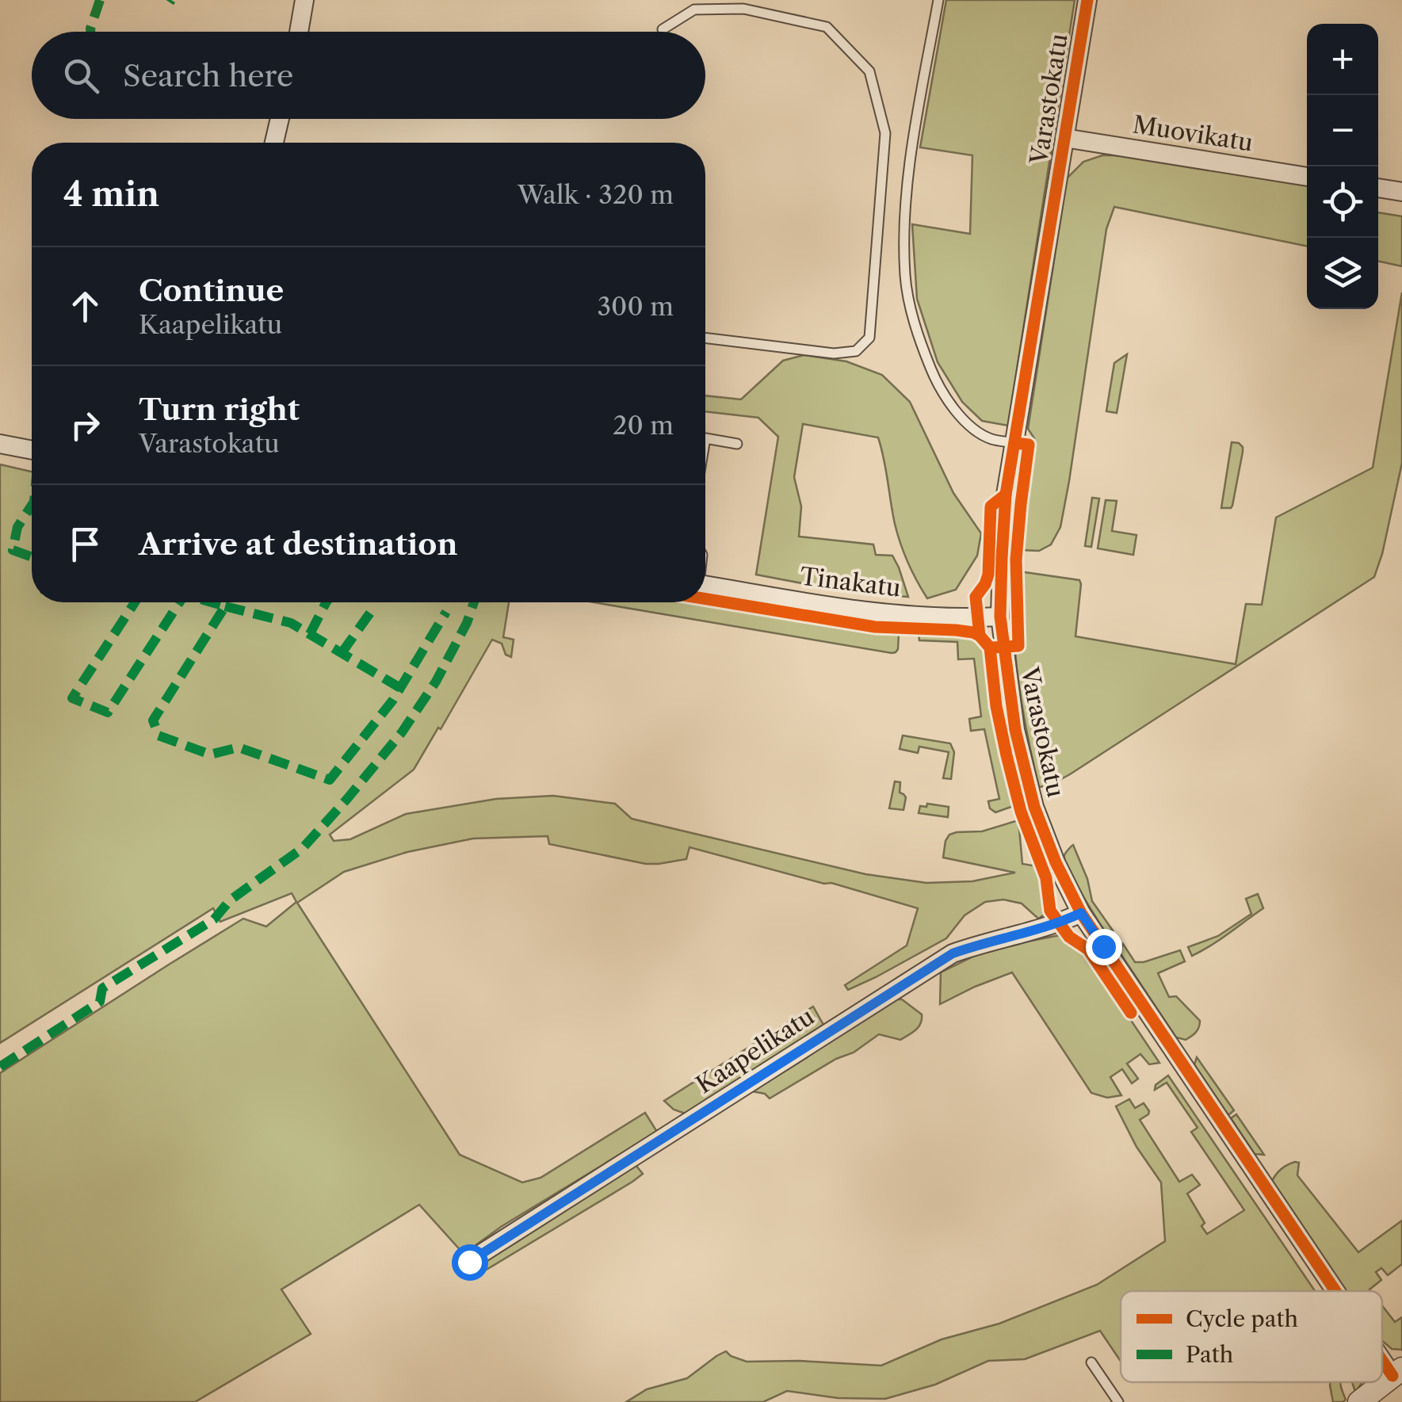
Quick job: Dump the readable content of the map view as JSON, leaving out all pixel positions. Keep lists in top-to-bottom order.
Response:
{
  "streets": {
    "street": [
      "Varastokatu",
      "Muovikatu",
      "Tinakatu",
      "Kaapelikatu"
    ]
  },
  "crossings": [
    ["Varastokatu", "Muovikatu"],
    ["Varastokatu", "Tinakatu"],
    ["Varastokatu", "Kaapelikatu"]
  ],
  "legend": ["Cycle path", "Path"],
  "page": {
    "map_buttons": ["+", "−"],
    "search": "Search here",
    "heading": ["4 min", "Walk · 320 m"],
    "list": [
      ["Continue", "Kaapelikatu", "300 m"],
      ["Turn right", "Varastokatu", "20 m"],
      "Arrive at destination"
    ]
  }
}
